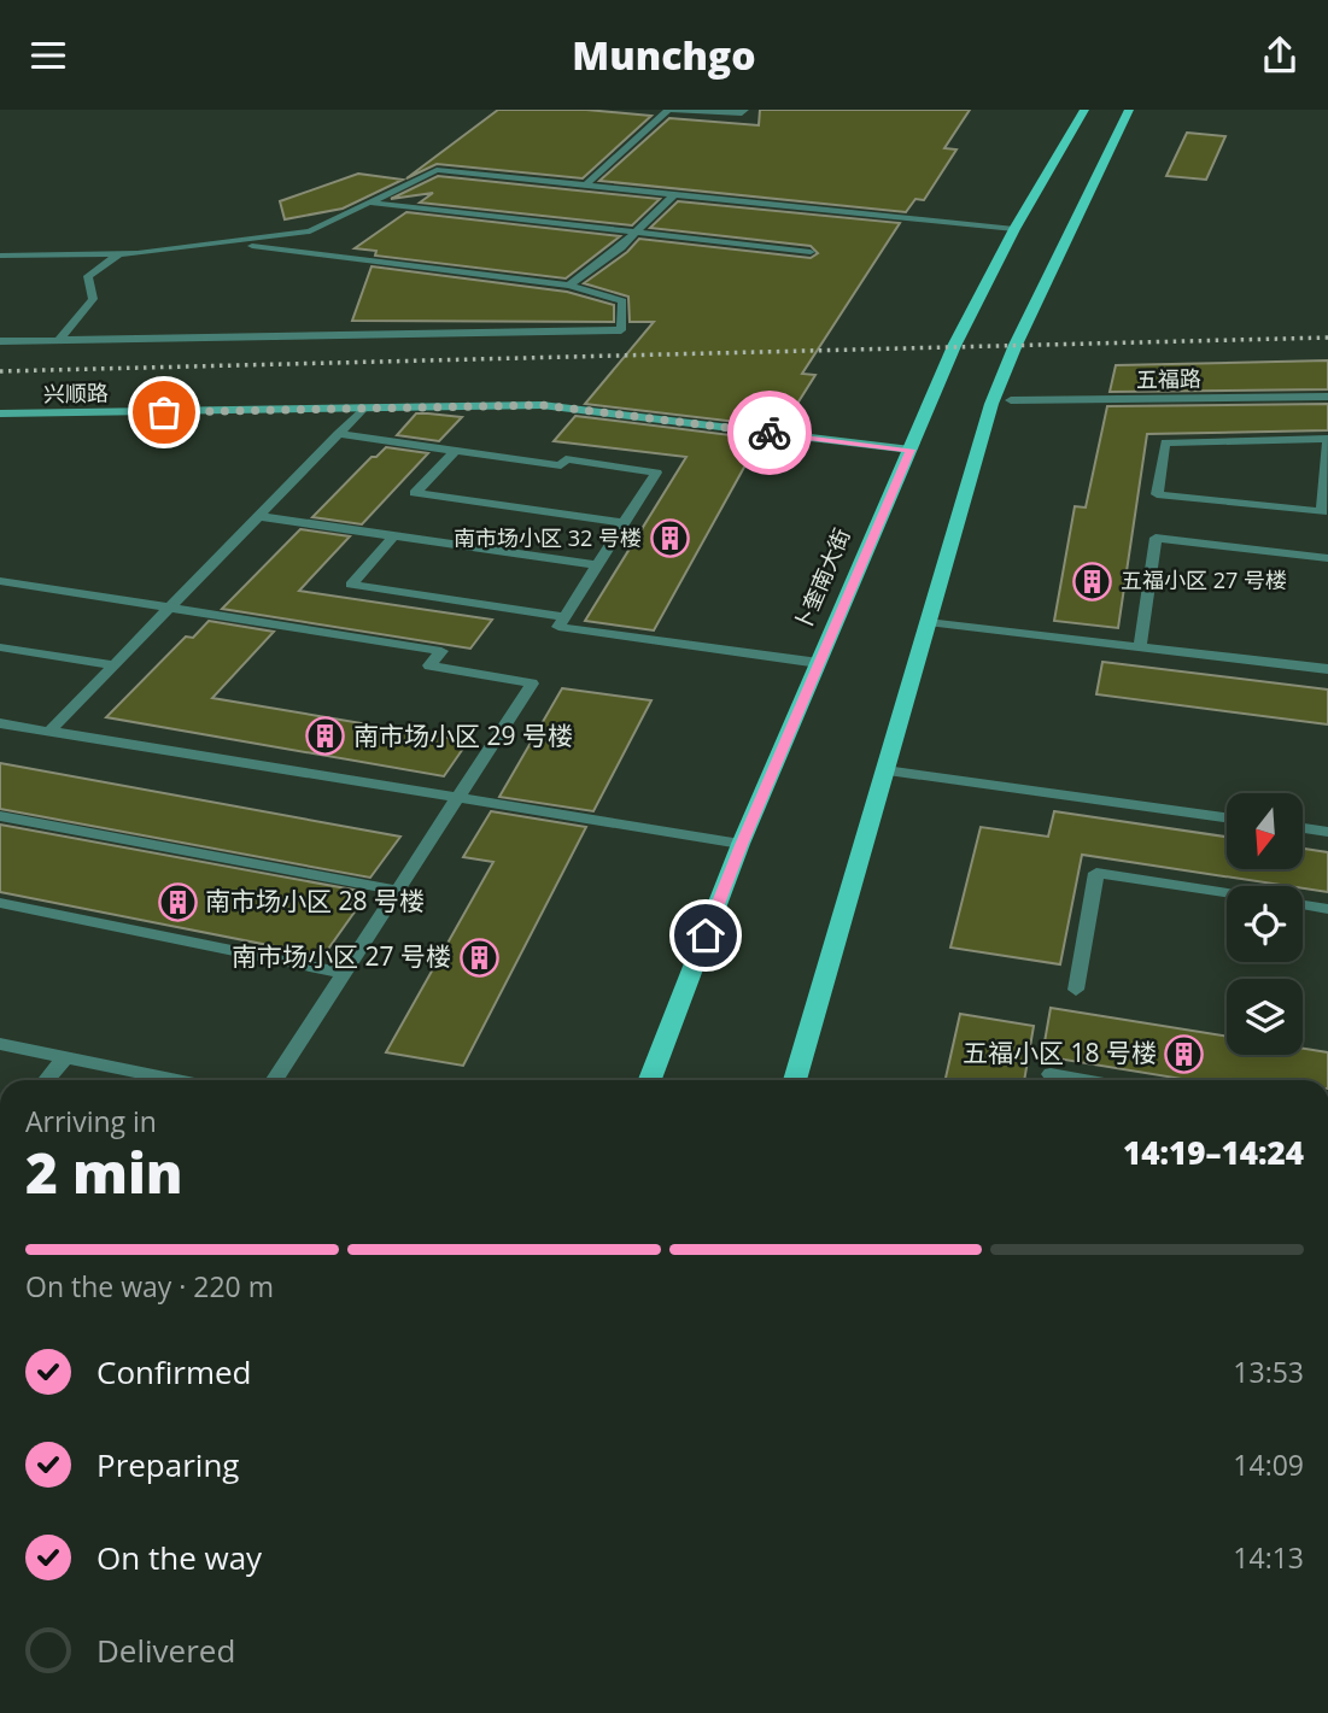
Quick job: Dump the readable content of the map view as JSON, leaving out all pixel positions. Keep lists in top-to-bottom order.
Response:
{
  "streets": {
    "main road": ["卜奎南大街"],
    "street": ["五福路", "兴顺路"]
  },
  "crossings": [
    ["兴顺路", "卜奎南大街"]
  ],
  "places": {
    "building": [
      "南市场小区 32 号楼",
      "五福小区 27 号楼",
      "南市场小区 29 号楼",
      "南市场小区 28 号楼",
      "南市场小区 27 号楼",
      "五福小区 18 号楼"
    ]
  },
  "north": "bottom",
  "page": {
    "header": "Munchgo",
    "heading": ["2 min", "Arriving in", "14:19–14:24"],
    "bar": "On the way · 220 m",
    "list": [
      ["Confirmed", "13:53"],
      ["Preparing", "14:09"],
      ["On the way", "14:13"],
      "Delivered"
    ]
  }
}
